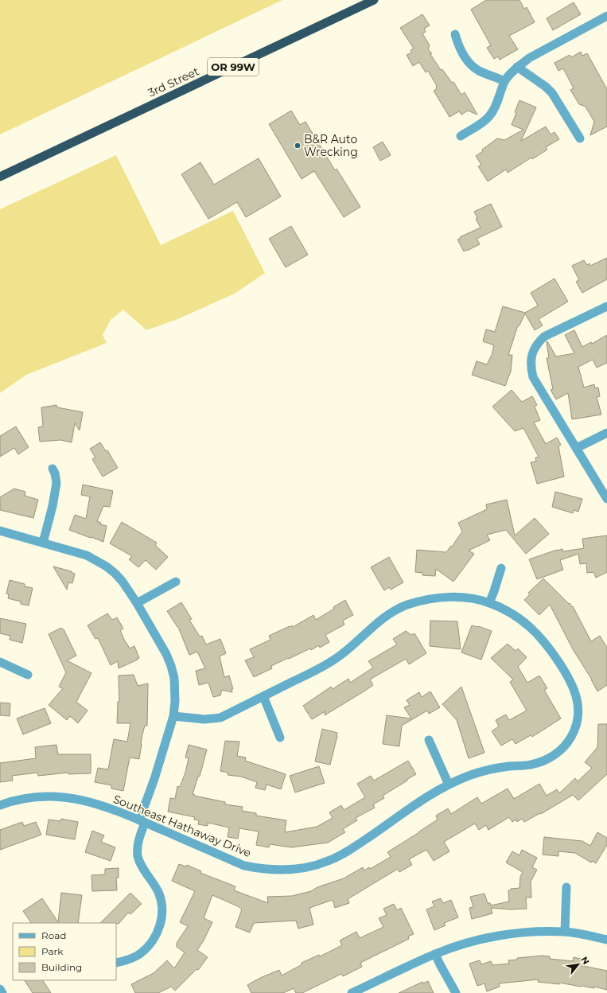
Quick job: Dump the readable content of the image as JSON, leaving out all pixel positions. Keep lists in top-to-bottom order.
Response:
{
  "streets": {
    "highway": ["OR 99W", "3rd Street"],
    "street": ["Southeast Hathaway Drive"]
  },
  "places": ["B&R Auto Wrecking"],
  "legend": ["Road", "Park", "Building"],
  "north": "top right"
}
